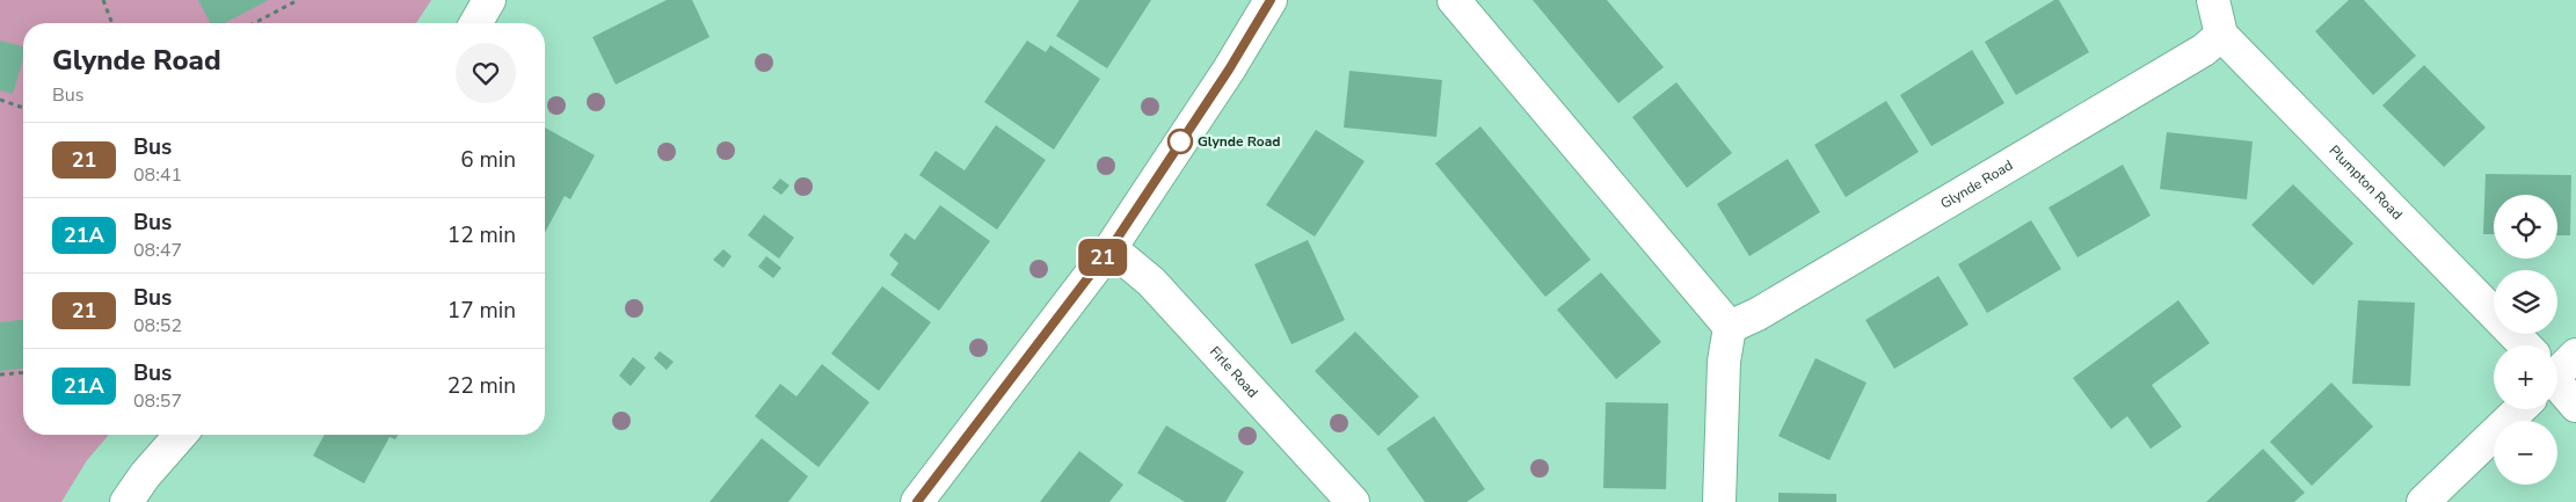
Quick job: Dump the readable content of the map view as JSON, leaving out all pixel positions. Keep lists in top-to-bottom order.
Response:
{
  "streets": {
    "street": ["Plumpton Road", "Glynde Road", "Firle Road"]
  },
  "crossings": [
    ["Plumpton Road", "Glynde Road"]
  ],
  "places": ["Glynde Road"],
  "lines": ["bus line 21"],
  "page": {
    "on_map": "21",
    "heading": ["Glynde Road", "Bus"],
    "list": [
      {
        "mark": "21",
        "name": "Bus",
        "note": "08:41",
        "value": "6 min"
      },
      {
        "mark": "21A",
        "name": "Bus",
        "note": "08:47",
        "value": "12 min"
      },
      {
        "mark": "21",
        "name": "Bus",
        "note": "08:52",
        "value": "17 min"
      },
      {
        "mark": "21A",
        "name": "Bus",
        "note": "08:57",
        "value": "22 min"
      }
    ],
    "map_buttons": ["+", "−"]
  }
}
